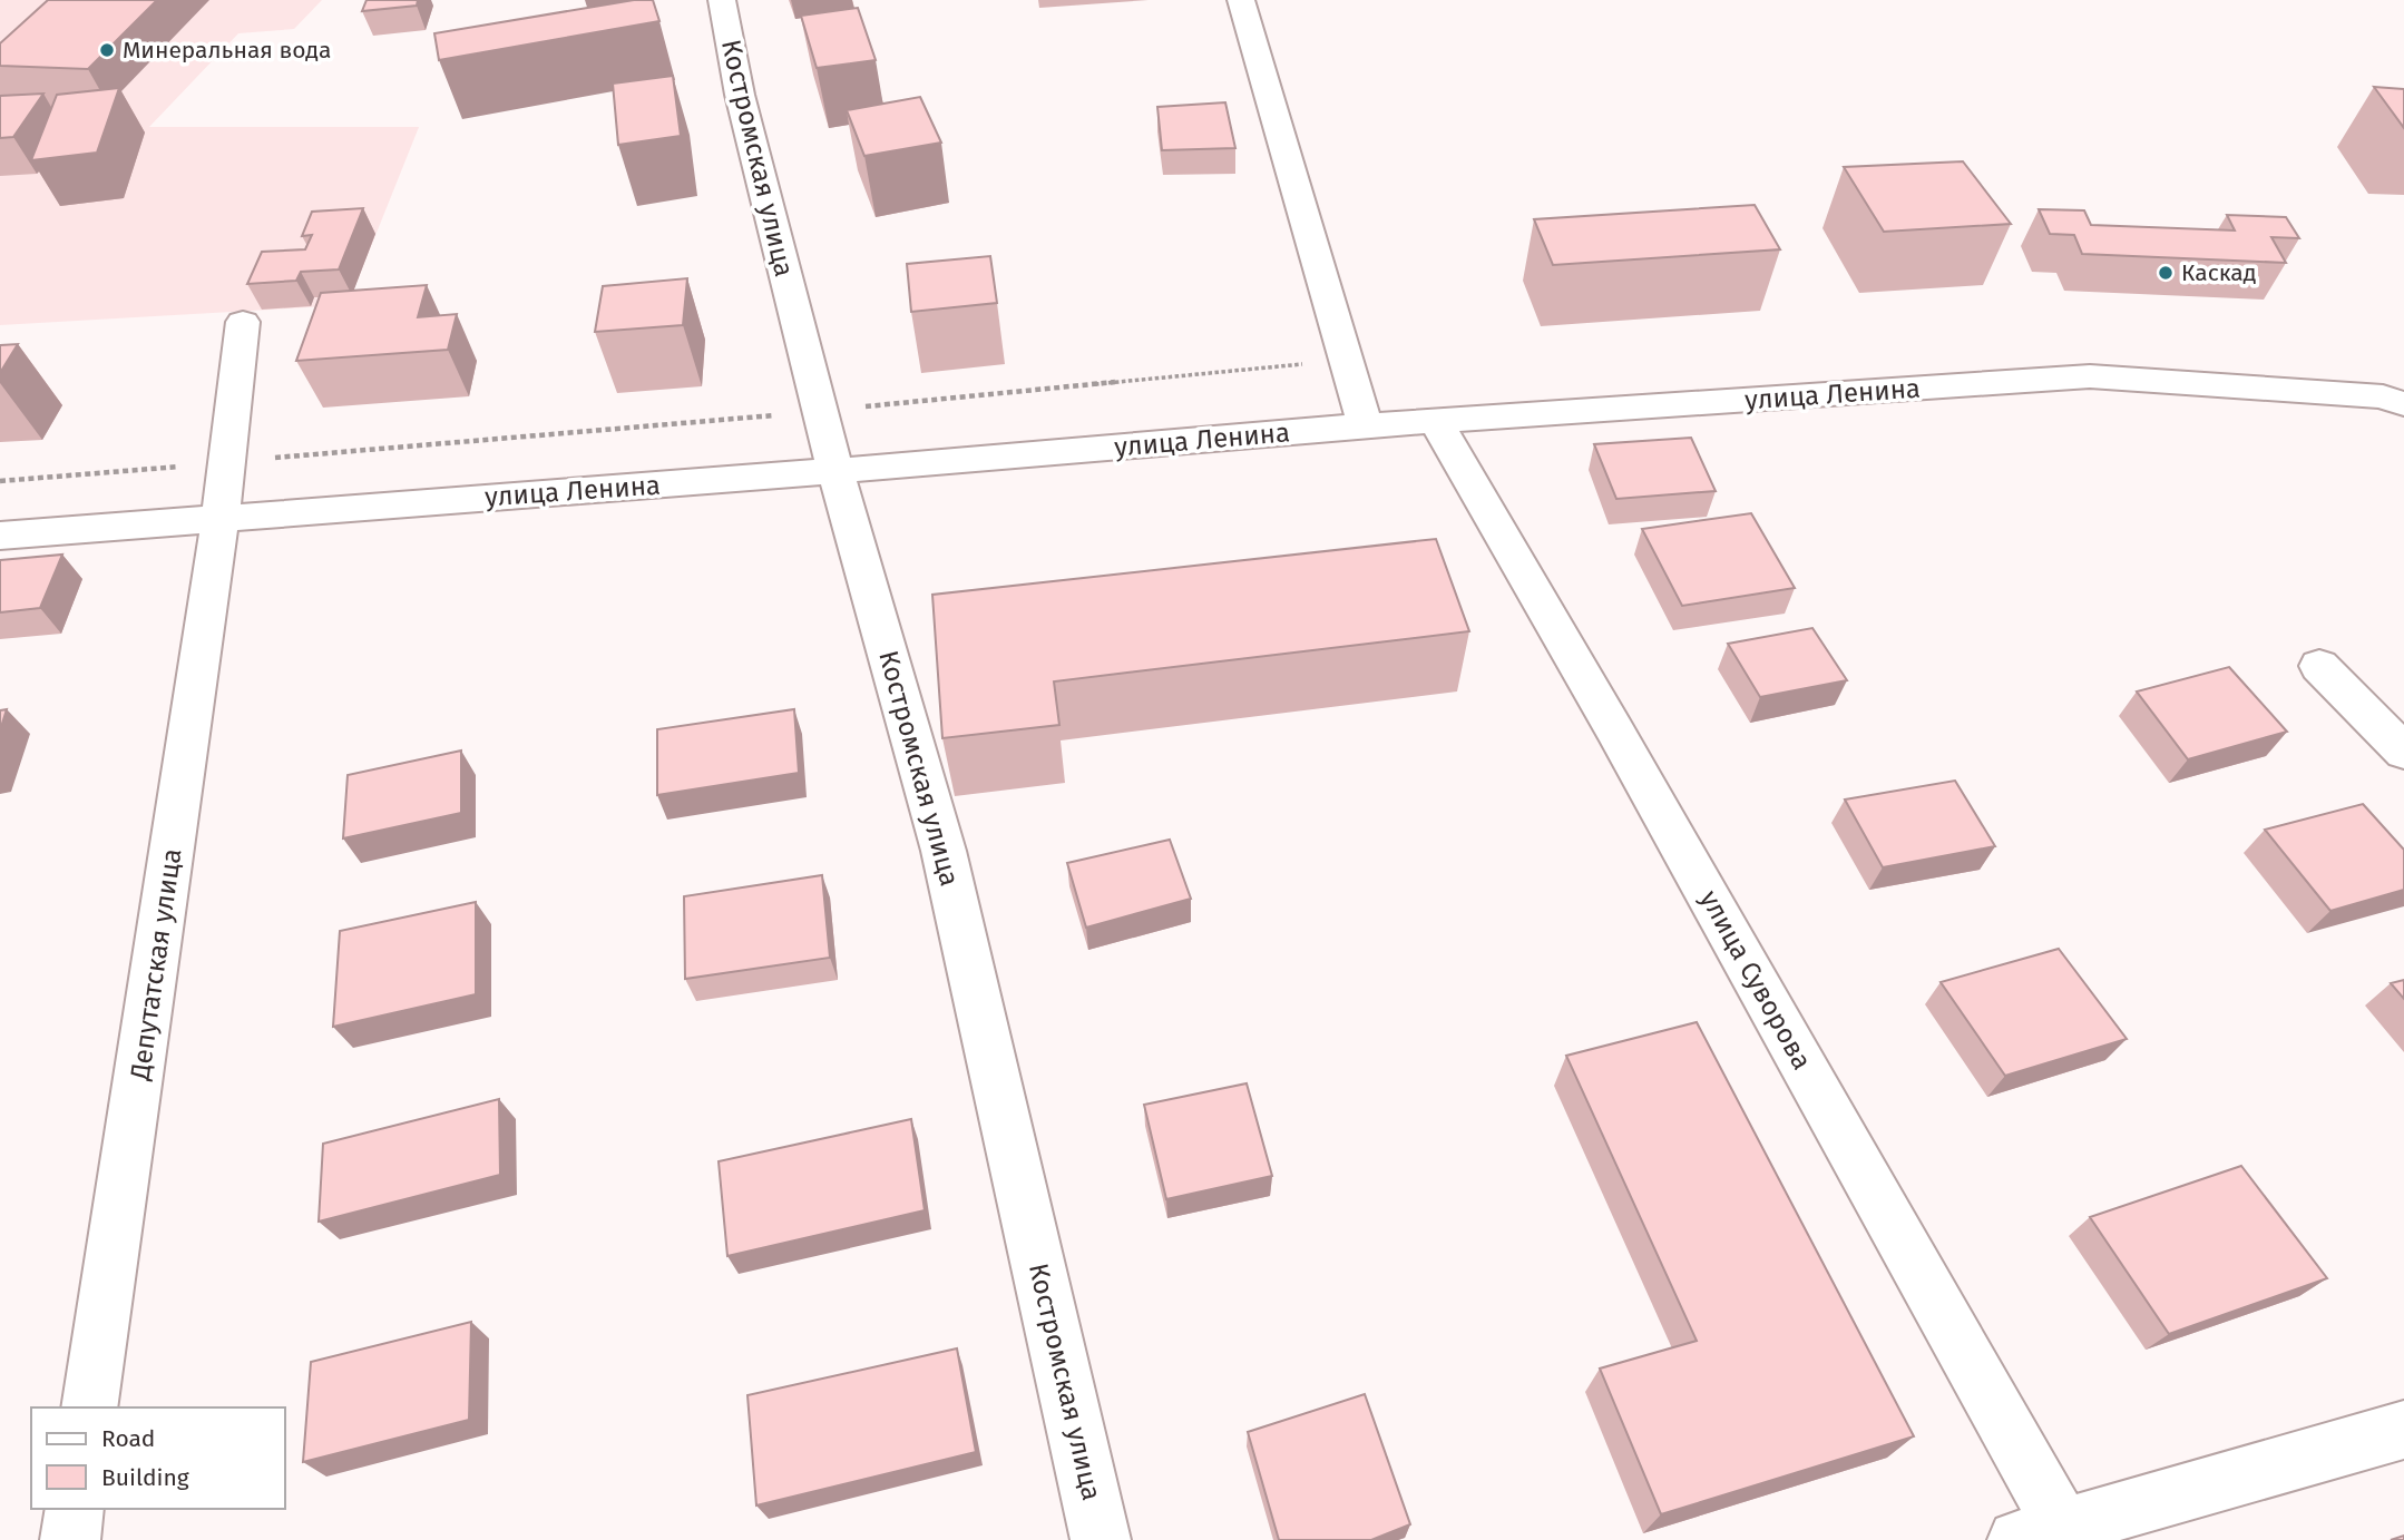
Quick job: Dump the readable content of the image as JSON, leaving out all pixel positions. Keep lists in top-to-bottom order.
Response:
{
  "streets": {
    "street": [
      "Костромская улица",
      "улица Ленина",
      "Депутатская улица",
      "улица Суворова"
    ]
  },
  "crossings": [
    ["Костромская улица", "улица Ленина"],
    ["улица Ленина", "Депутатская улица"],
    ["улица Ленина", "улица Суворова"]
  ],
  "places": ["Минеральная вода", "Каскад"],
  "legend": ["Road", "Building"]
}
